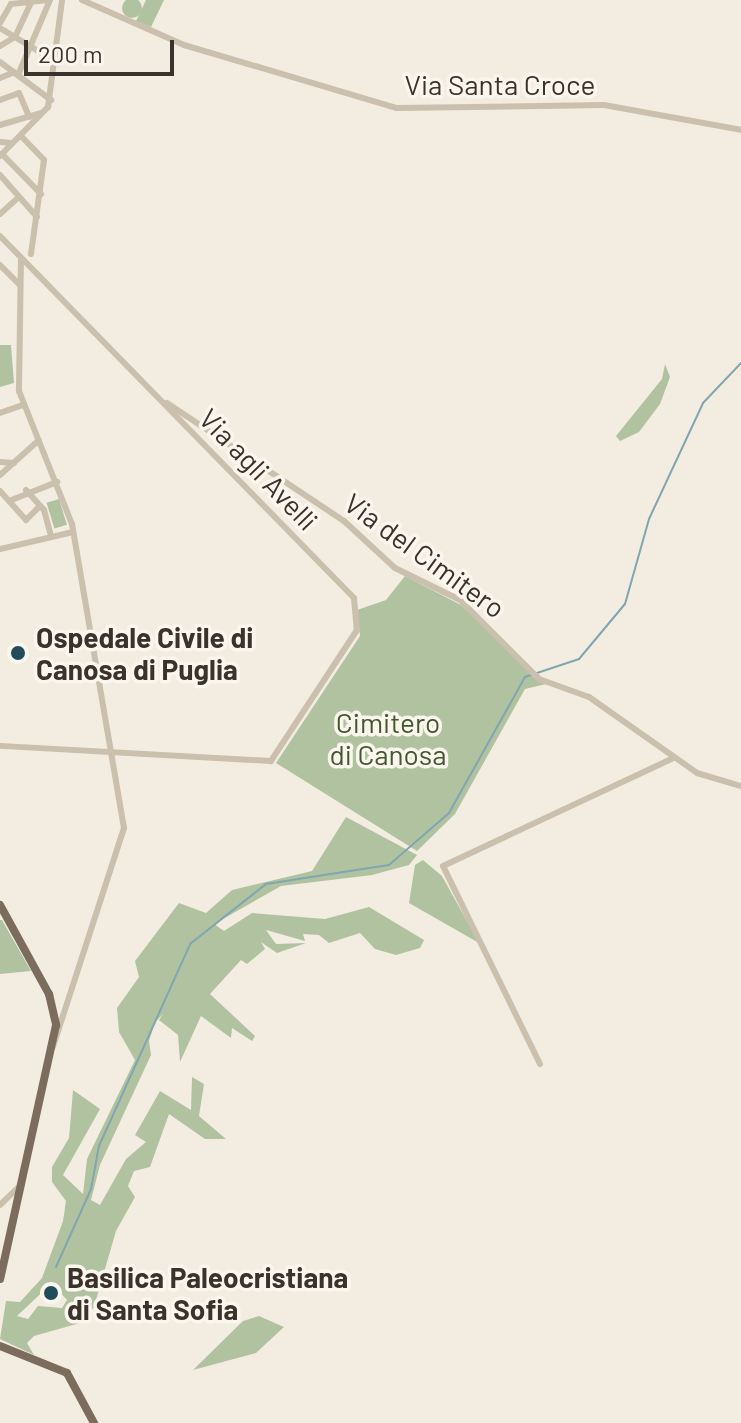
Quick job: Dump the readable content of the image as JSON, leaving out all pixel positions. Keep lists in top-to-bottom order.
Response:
{
  "streets": {
    "street": ["Via Santa Croce", "Via agli Avelli", "Via del Cimitero"]
  },
  "crossings": [
    ["Via agli Avelli", "Via del Cimitero"]
  ],
  "parks": ["Cimitero di Canosa"],
  "places": ["Ospedale Civile di Canosa di Puglia", "Basilica Paleocristiana di Santa Sofia"],
  "scale_bar": "200 m"
}
